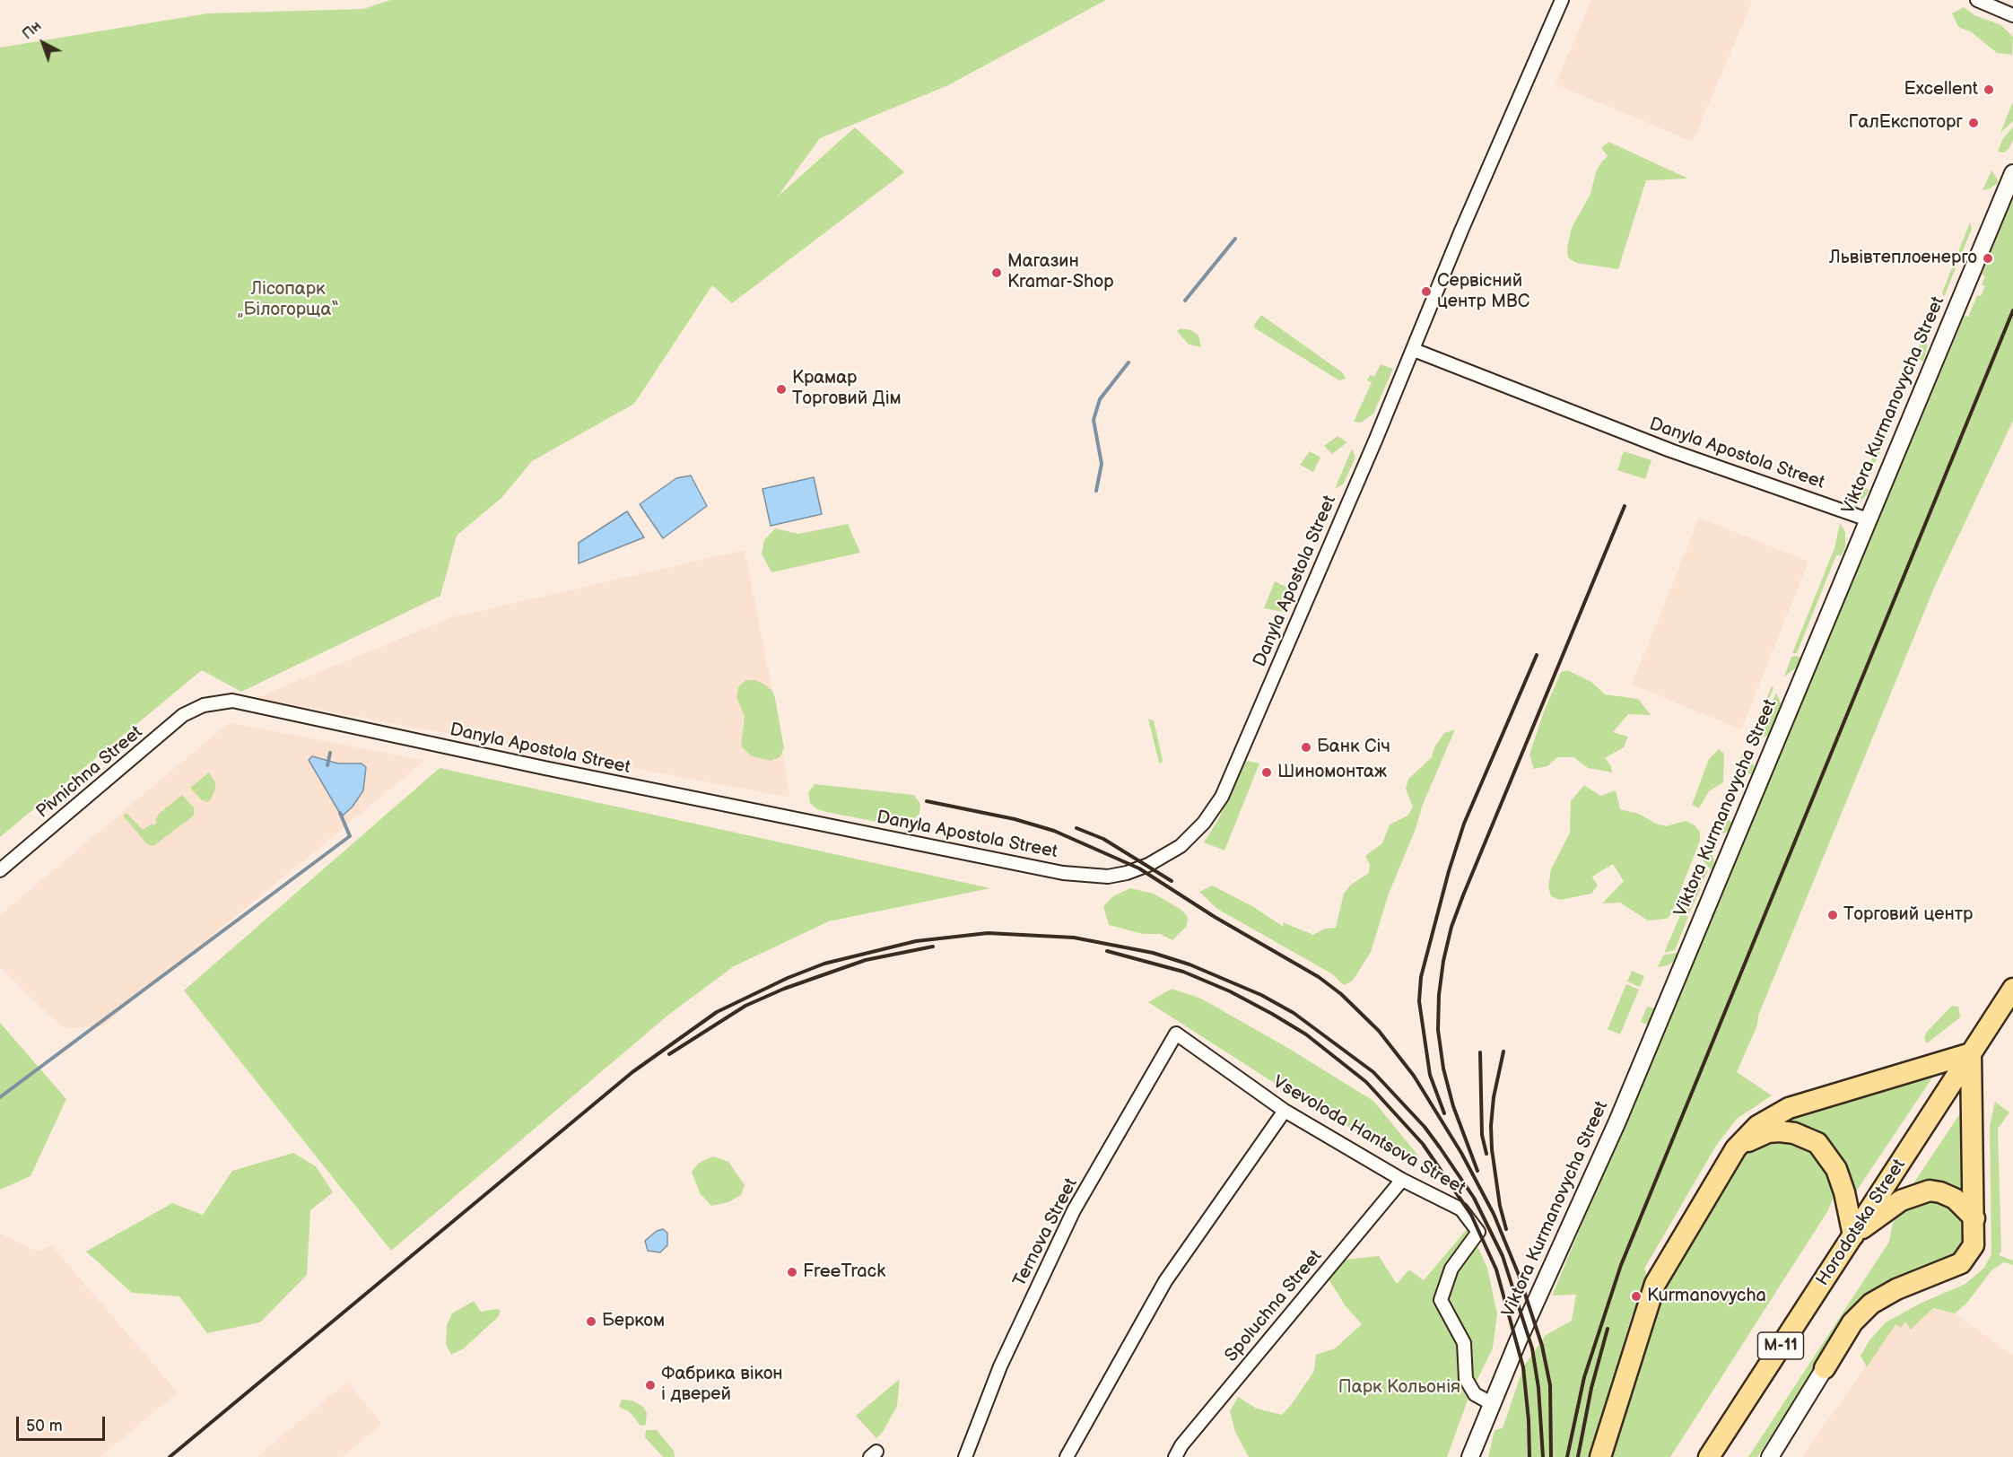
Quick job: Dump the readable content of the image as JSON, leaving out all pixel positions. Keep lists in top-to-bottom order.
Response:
{
  "streets": {
    "main road": ["Horodotska Street", "М-11"],
    "street": [
      "Viktora Kurmanovycha Street",
      "Danyla Apostola Street",
      "Pivnichna Street",
      "Vsevoloda Hantsova Street",
      "Ternova Street",
      "Spoluchna Street"
    ]
  },
  "crossings": [
    ["Viktora Kurmanovycha Street", "Danyla Apostola Street"],
    ["Viktora Kurmanovycha Street", "Vsevoloda Hantsova Street"],
    ["Danyla Apostola Street", "Pivnichna Street"],
    ["Vsevoloda Hantsova Street", "Ternova Street"],
    ["Vsevoloda Hantsova Street", "Spoluchna Street"]
  ],
  "parks": ["Лісопарк „Білогорща“", "Парк Кольонія"],
  "places": [
    "Excellent",
    "ГалЕкспоторг",
    "Львівтеплоенерго",
    "Магазин Kramar-Shop",
    "Сервісний центр МВС",
    "Крамар Торговий Дім",
    "Банк Січ",
    "Шиномонтаж",
    "Торговий центр",
    "FreeTrack",
    "Kurmanovycha",
    "Берком",
    "Фабрика вікон і дверей"
  ],
  "scale_bar": "50 m",
  "north": "top left"
}
